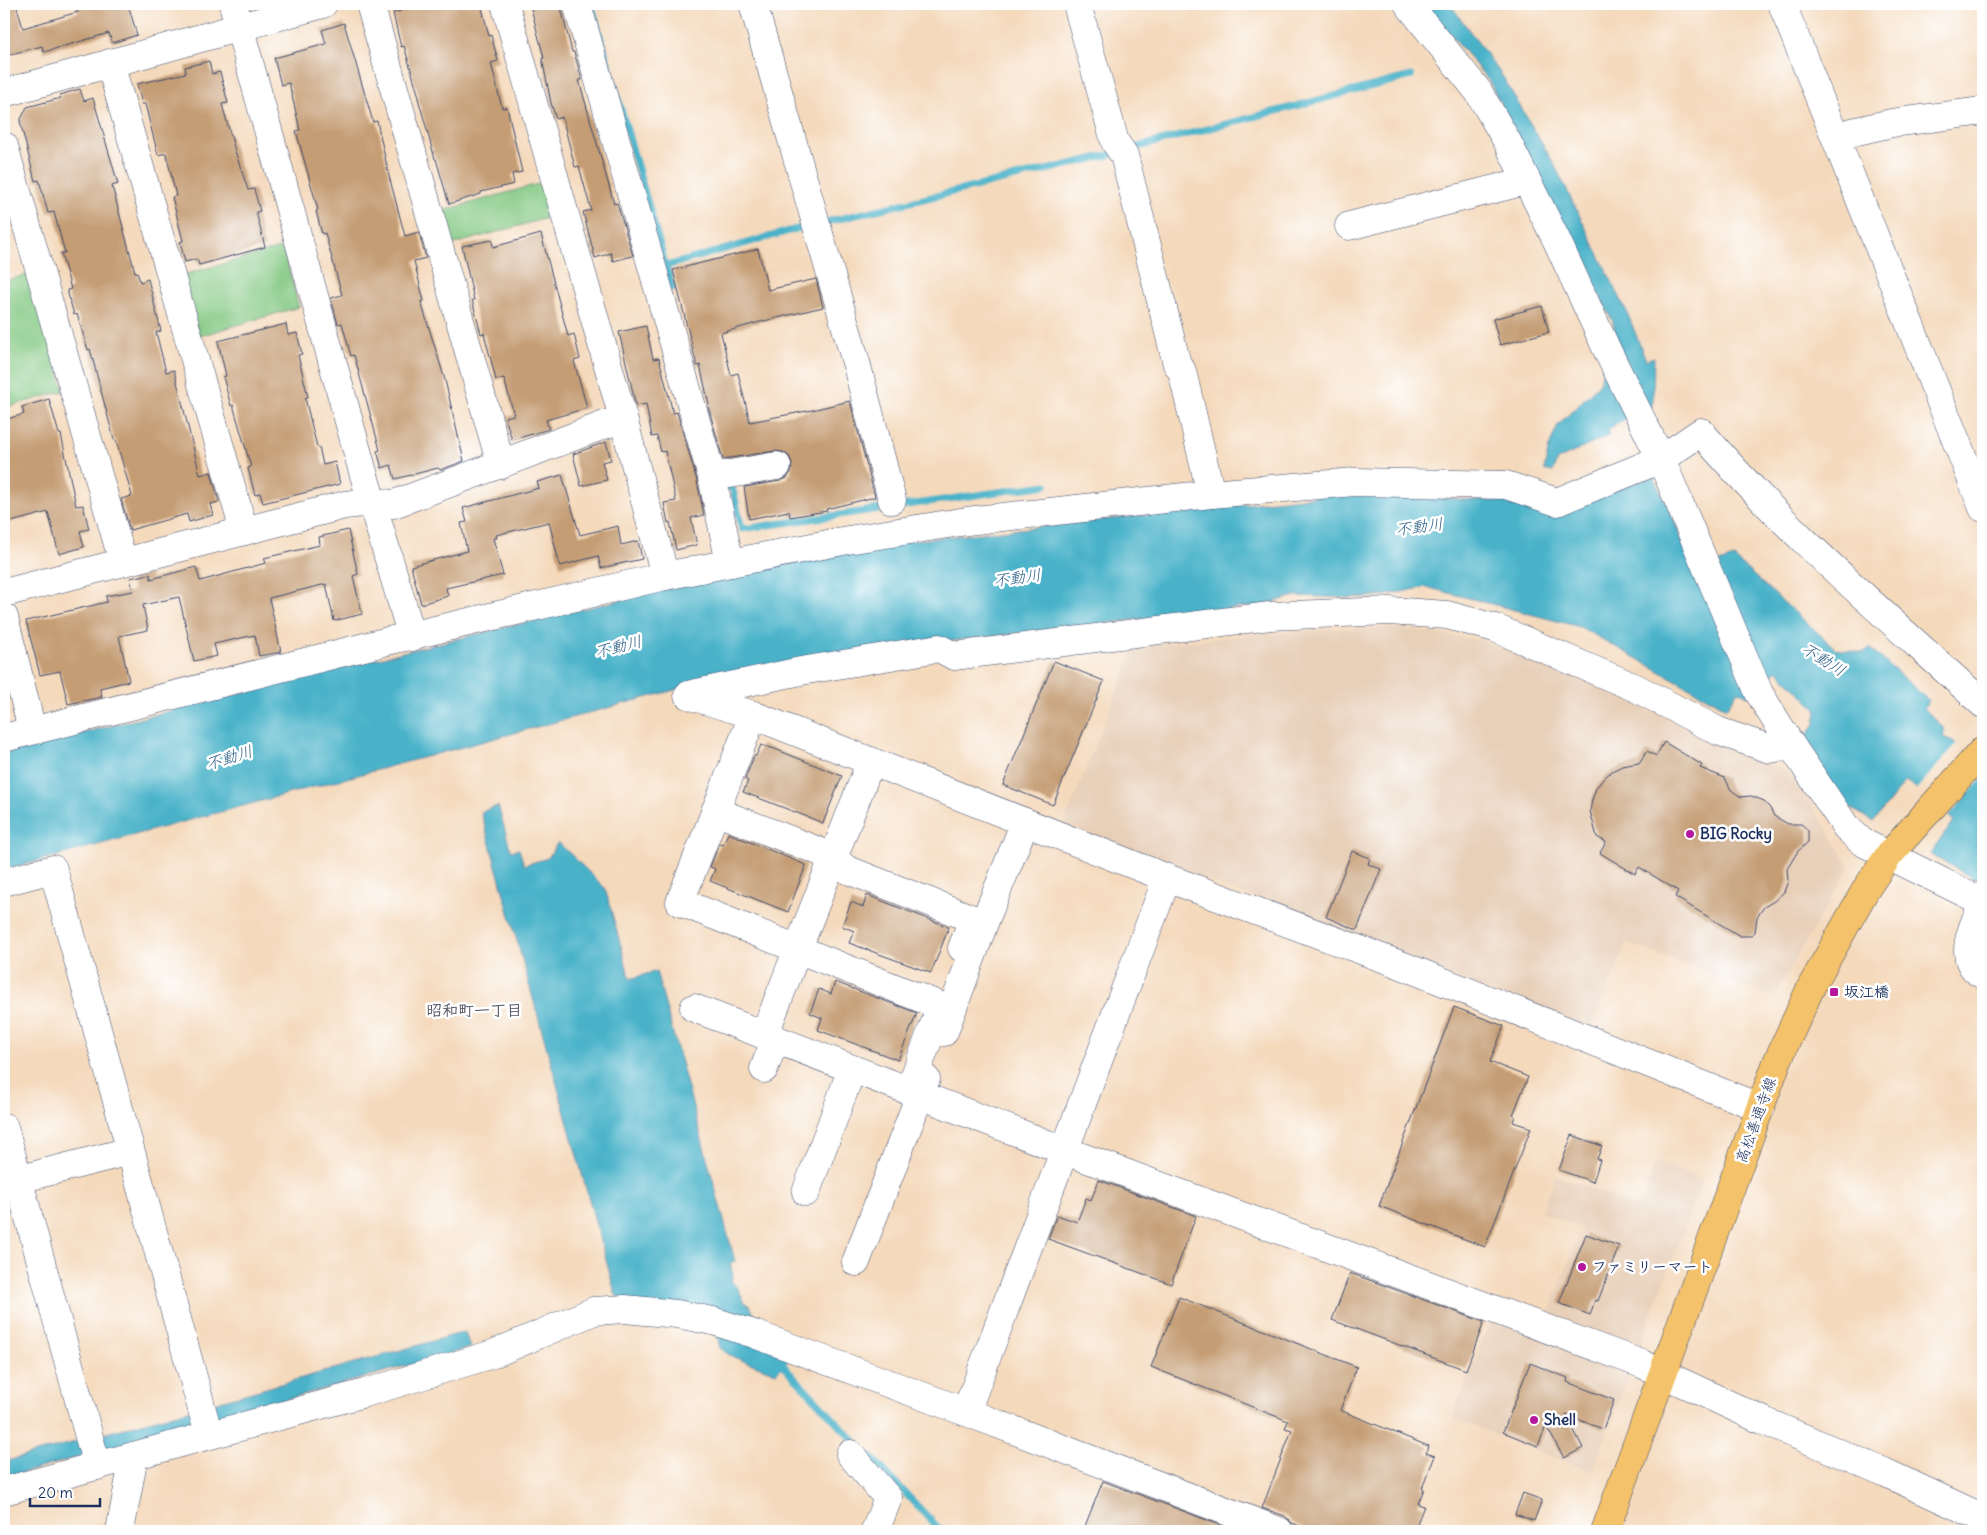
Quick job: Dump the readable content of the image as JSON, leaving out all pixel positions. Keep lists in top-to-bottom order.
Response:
{
  "streets": {
    "main road": ["高松善通寺線"]
  },
  "districts": ["昭和町一丁目"],
  "water": ["不動川"],
  "places": {
    "other": ["BIG Rocky", "ファミリーマート", "Shell"],
    "transit": ["坂江橋"]
  },
  "scale_bar": "20 m"
}
